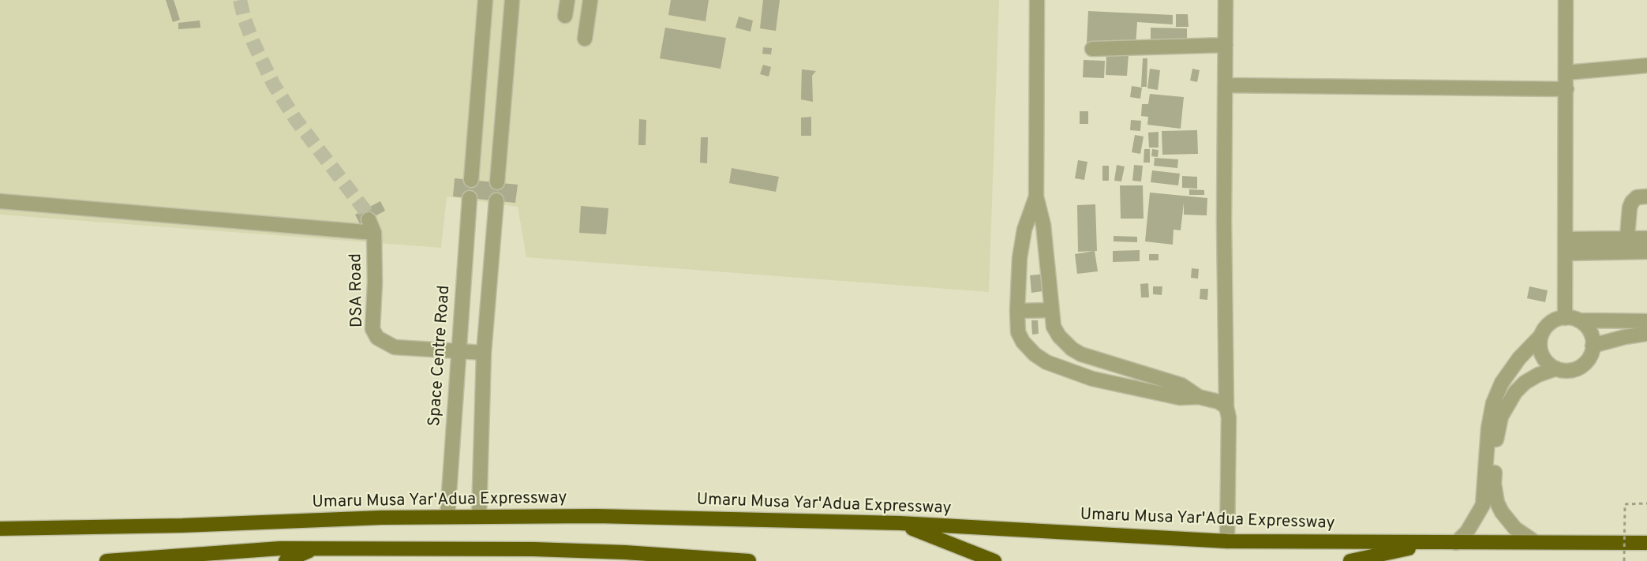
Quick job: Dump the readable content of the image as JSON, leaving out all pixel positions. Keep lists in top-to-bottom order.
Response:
{
  "streets": {
    "highway": ["Umaru Musa Yar'Adua Expressway"],
    "street": ["DSA Road", "Space Centre Road"]
  },
  "crossings": [
    ["DSA Road", "Space Centre Road"],
    ["Space Centre Road", "Umaru Musa Yar'Adua Expressway"]
  ]
}
